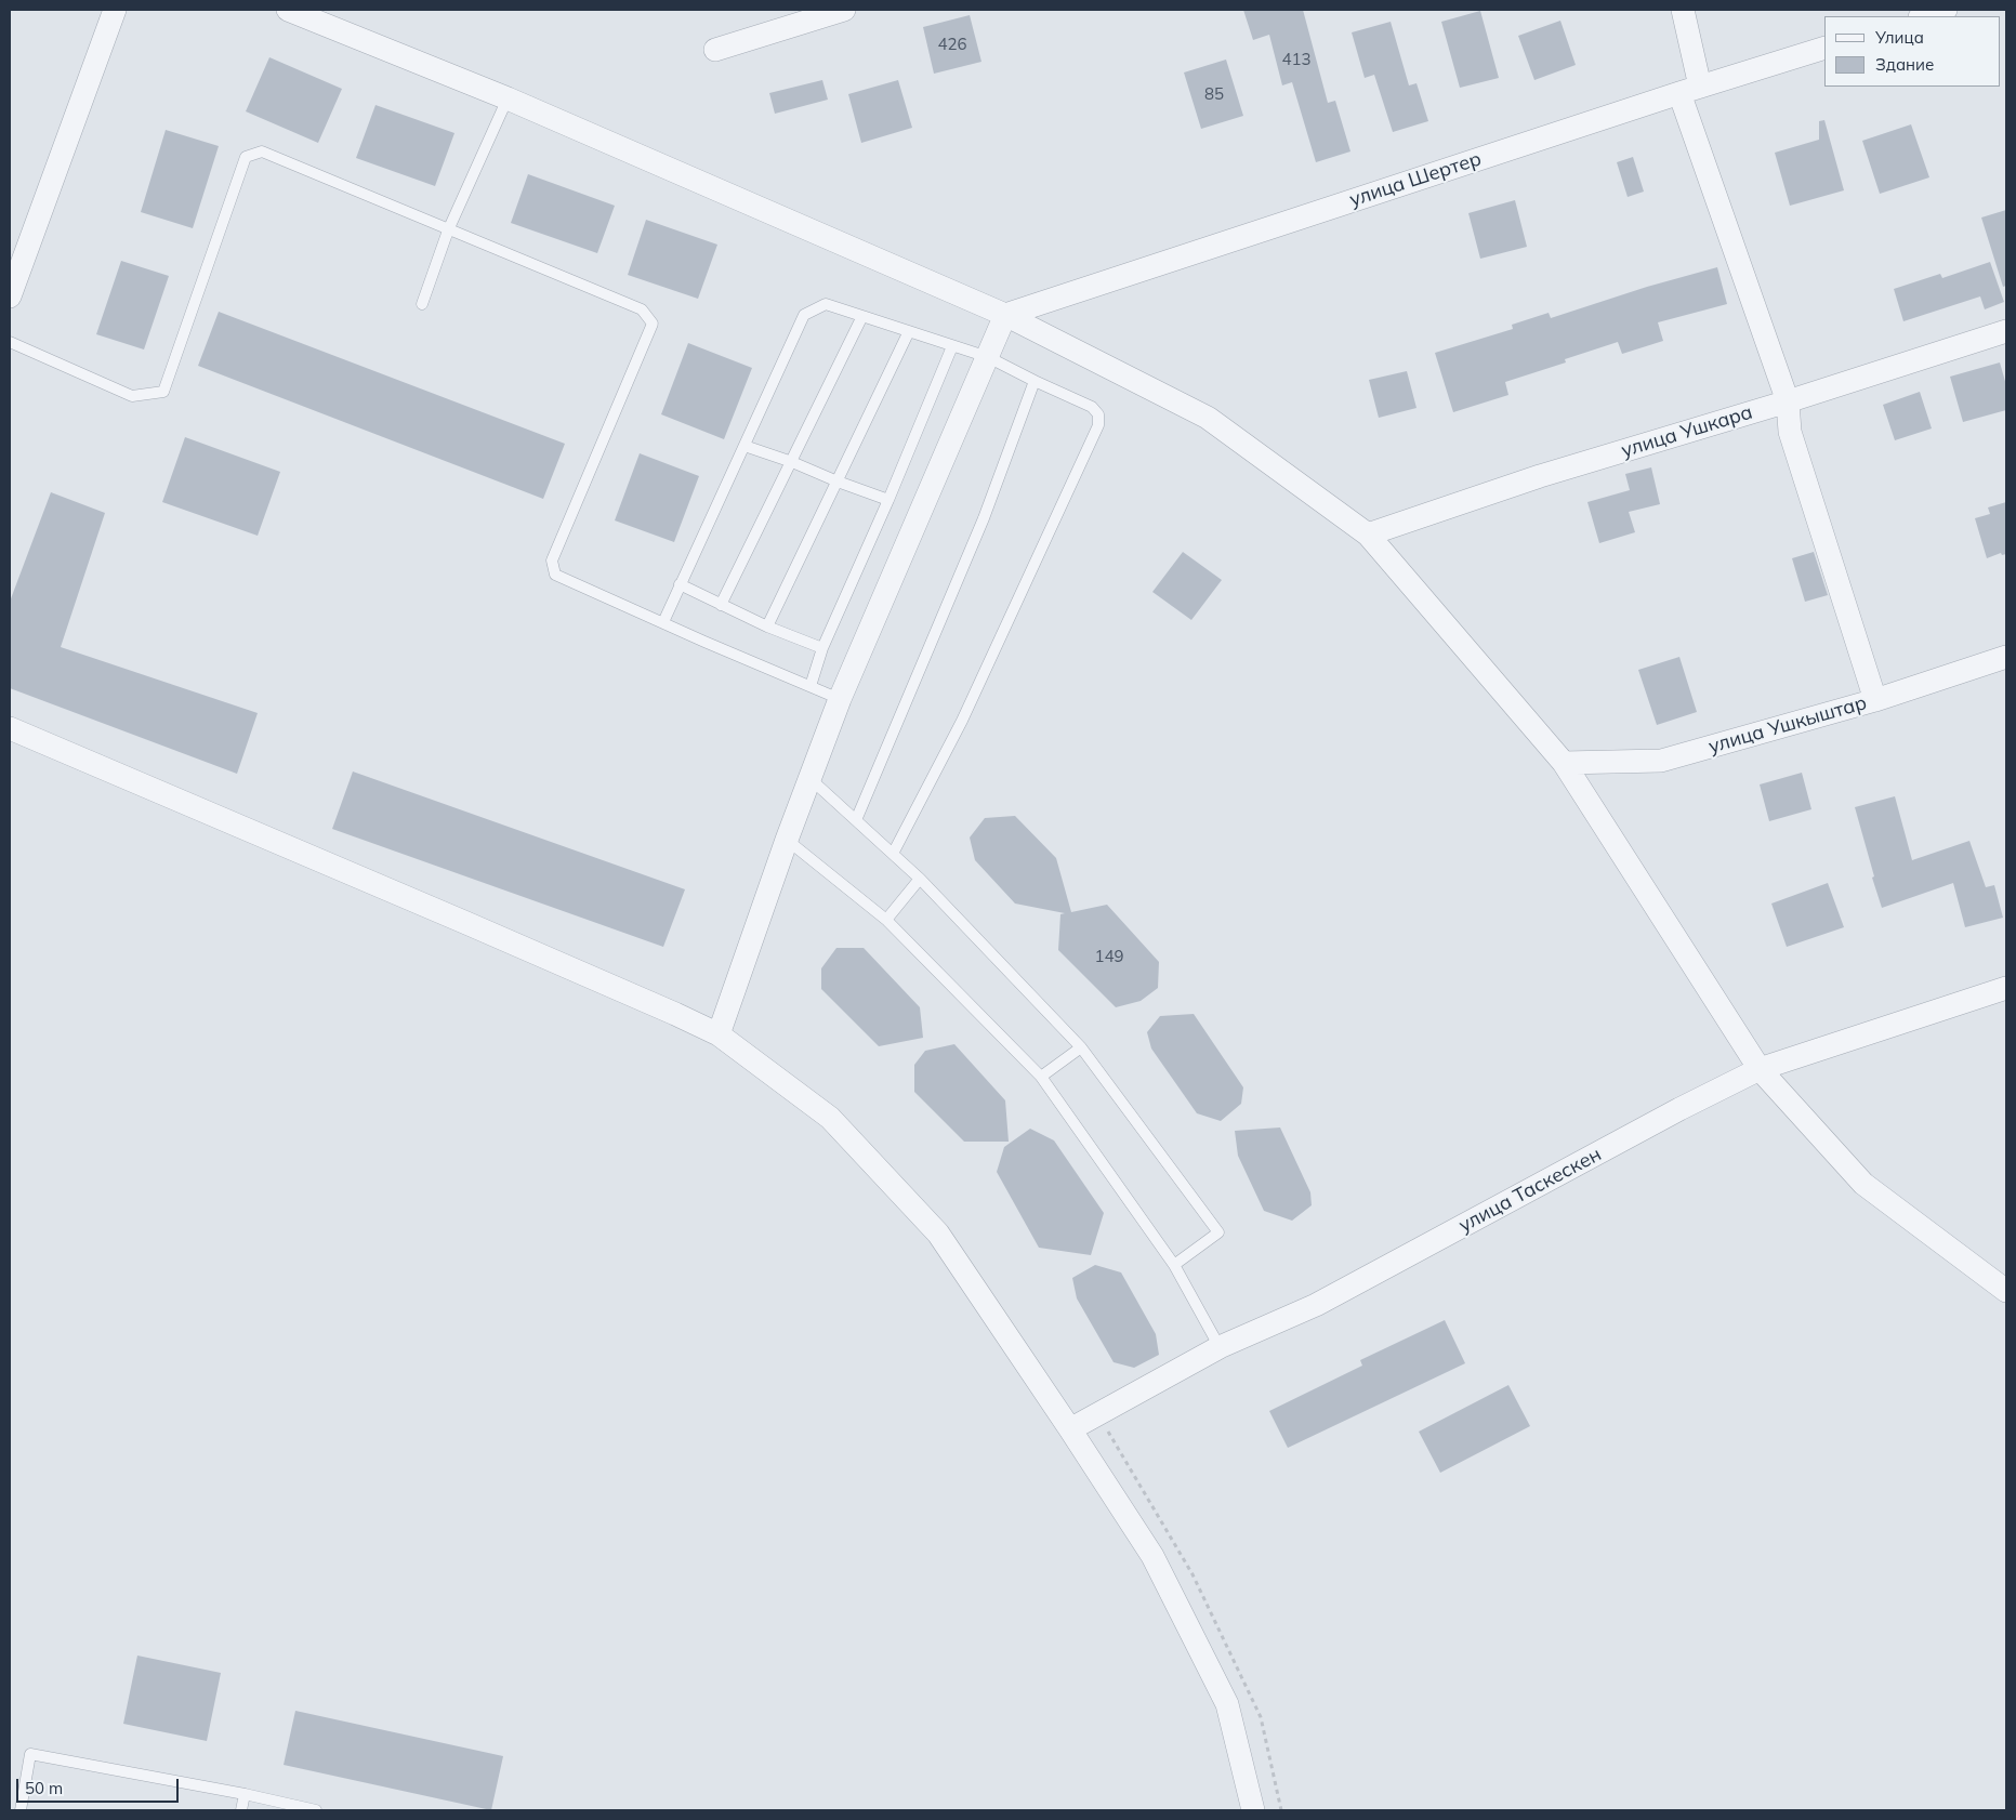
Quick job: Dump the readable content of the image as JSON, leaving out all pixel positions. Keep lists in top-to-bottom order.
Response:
{
  "streets": {
    "street": [
      "улица Шертер",
      "улица Ушкара",
      "улица Ушкыштар",
      "улица Таскескен"
    ]
  },
  "house_numbers": [
    "426",
    "413",
    "85",
    "149"
  ],
  "legend": ["Улица", "Здание"],
  "scale_bar": "50 m"
}
